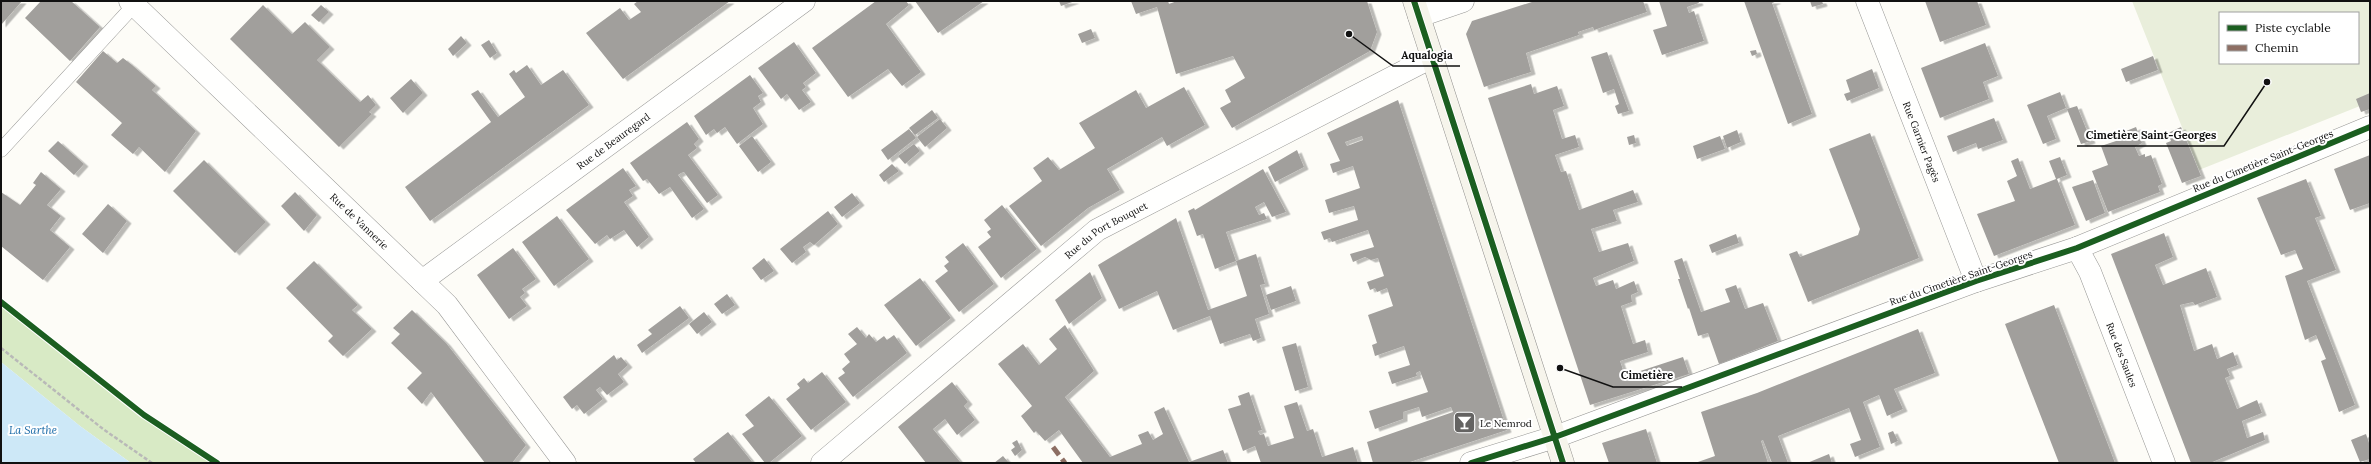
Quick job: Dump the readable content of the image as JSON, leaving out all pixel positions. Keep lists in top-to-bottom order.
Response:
{
  "streets": {
    "street": [
      "Rue de Beauregard",
      "Rue Garnier Pagès",
      "Rue du Cimetière Saint-Georges",
      "Rue de Vannerie",
      "Rue du Port Bouquet",
      "Rue des Saules"
    ]
  },
  "crossings": [
    ["Rue de Beauregard", "Rue de Vannerie"],
    ["Rue Garnier Pagès", "Rue du Cimetière Saint-Georges"],
    ["Rue du Cimetière Saint-Georges", "Rue des Saules"]
  ],
  "water": ["La Sarthe"],
  "places": {
    "other": ["Aqualogia", "Cimetière Saint-Georges", "Cimetière"],
    "bar": ["Le Nemrod"]
  },
  "legend": ["Piste cyclable", "Chemin"]
}
